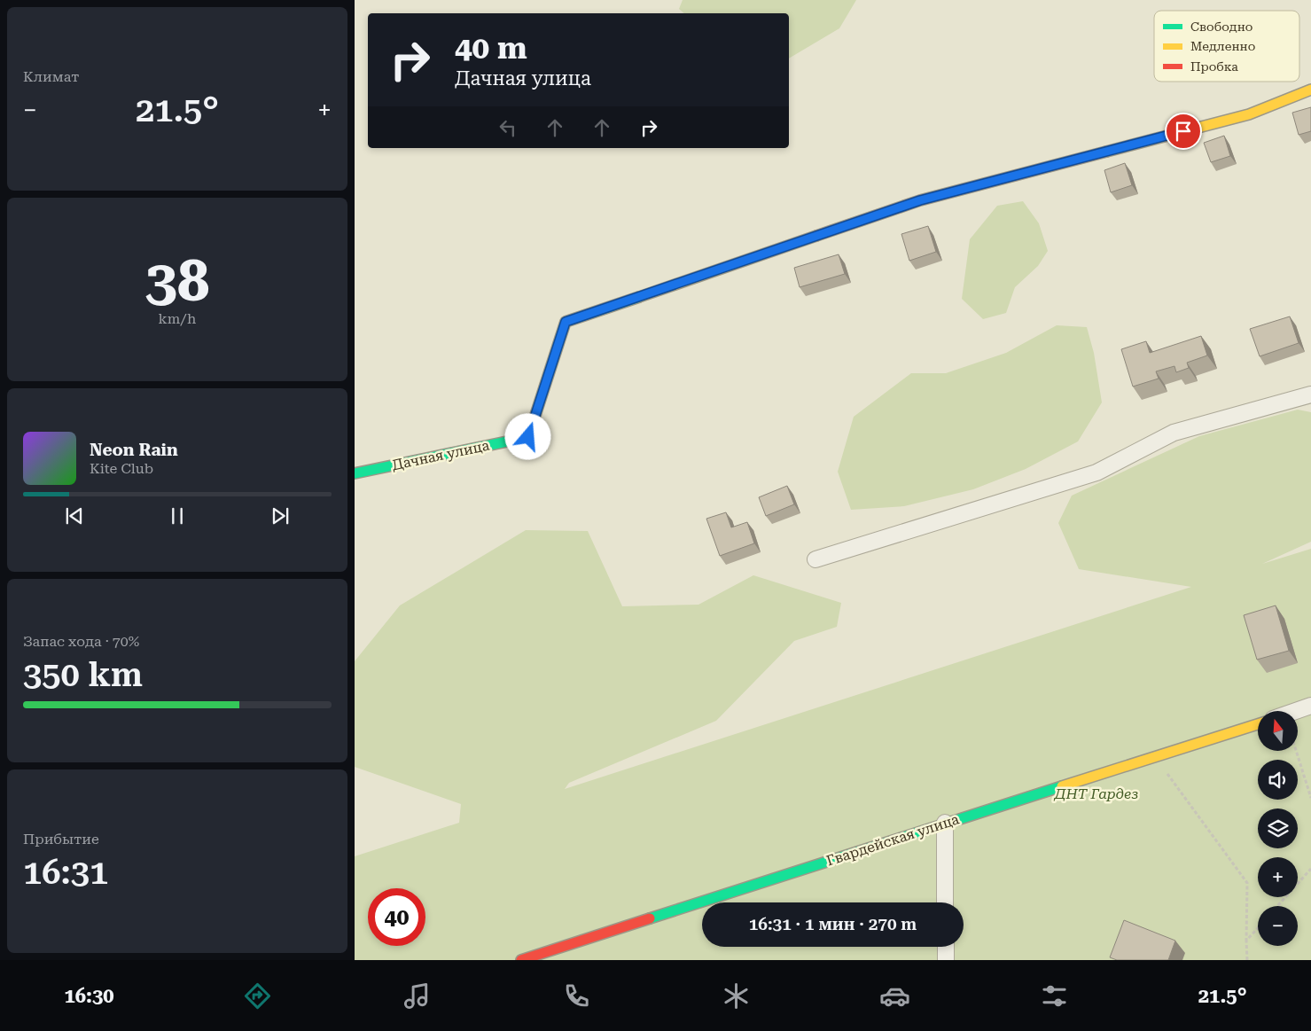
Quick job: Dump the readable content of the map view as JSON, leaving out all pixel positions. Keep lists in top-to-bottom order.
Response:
{
  "streets": {
    "street": ["Дачная улица", "Гвардейская улица"]
  },
  "parks": ["ДНТ Гардез"],
  "legend": ["Свободно", "Медленно", "Пробка"],
  "north": "top",
  "page": {
    "tile": [
      "Климат",
      ["38", "km/h"],
      ["Запас хода · 70%", "350 km"],
      ["Прибытие", "16:31"]
    ],
    "turn": ["40 m", "Дачная улица"],
    "heat": ["−", "21.5°", "+"],
    "song": ["Neon Rain", "Kite Club"],
    "map_buttons": ["+", "−"],
    "limit": "40",
    "trip": "16:31 · 1 мин · 270 m",
    "tabs": ["16:30", "21.5°"]
  }
}
